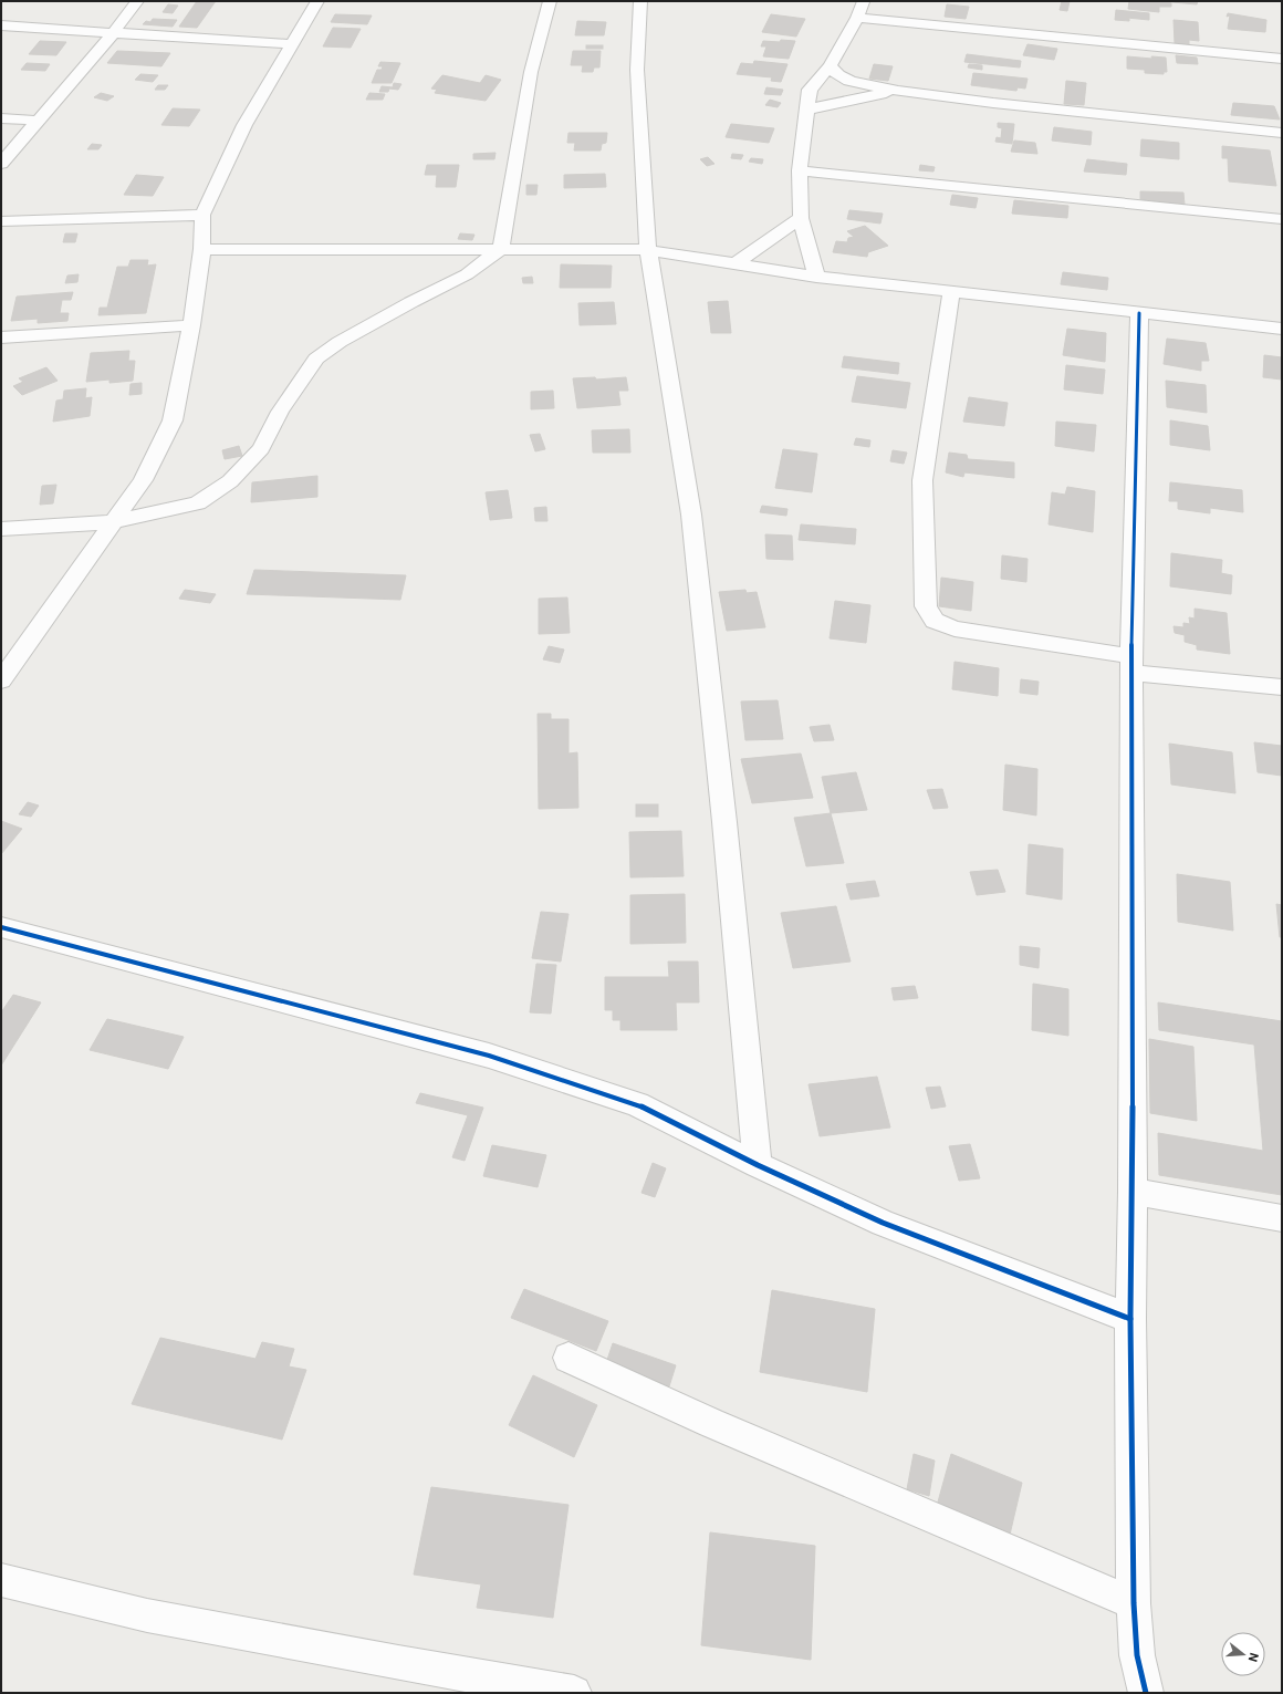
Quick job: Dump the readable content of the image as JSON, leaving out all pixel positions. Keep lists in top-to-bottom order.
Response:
{
  "north": "right"
}
